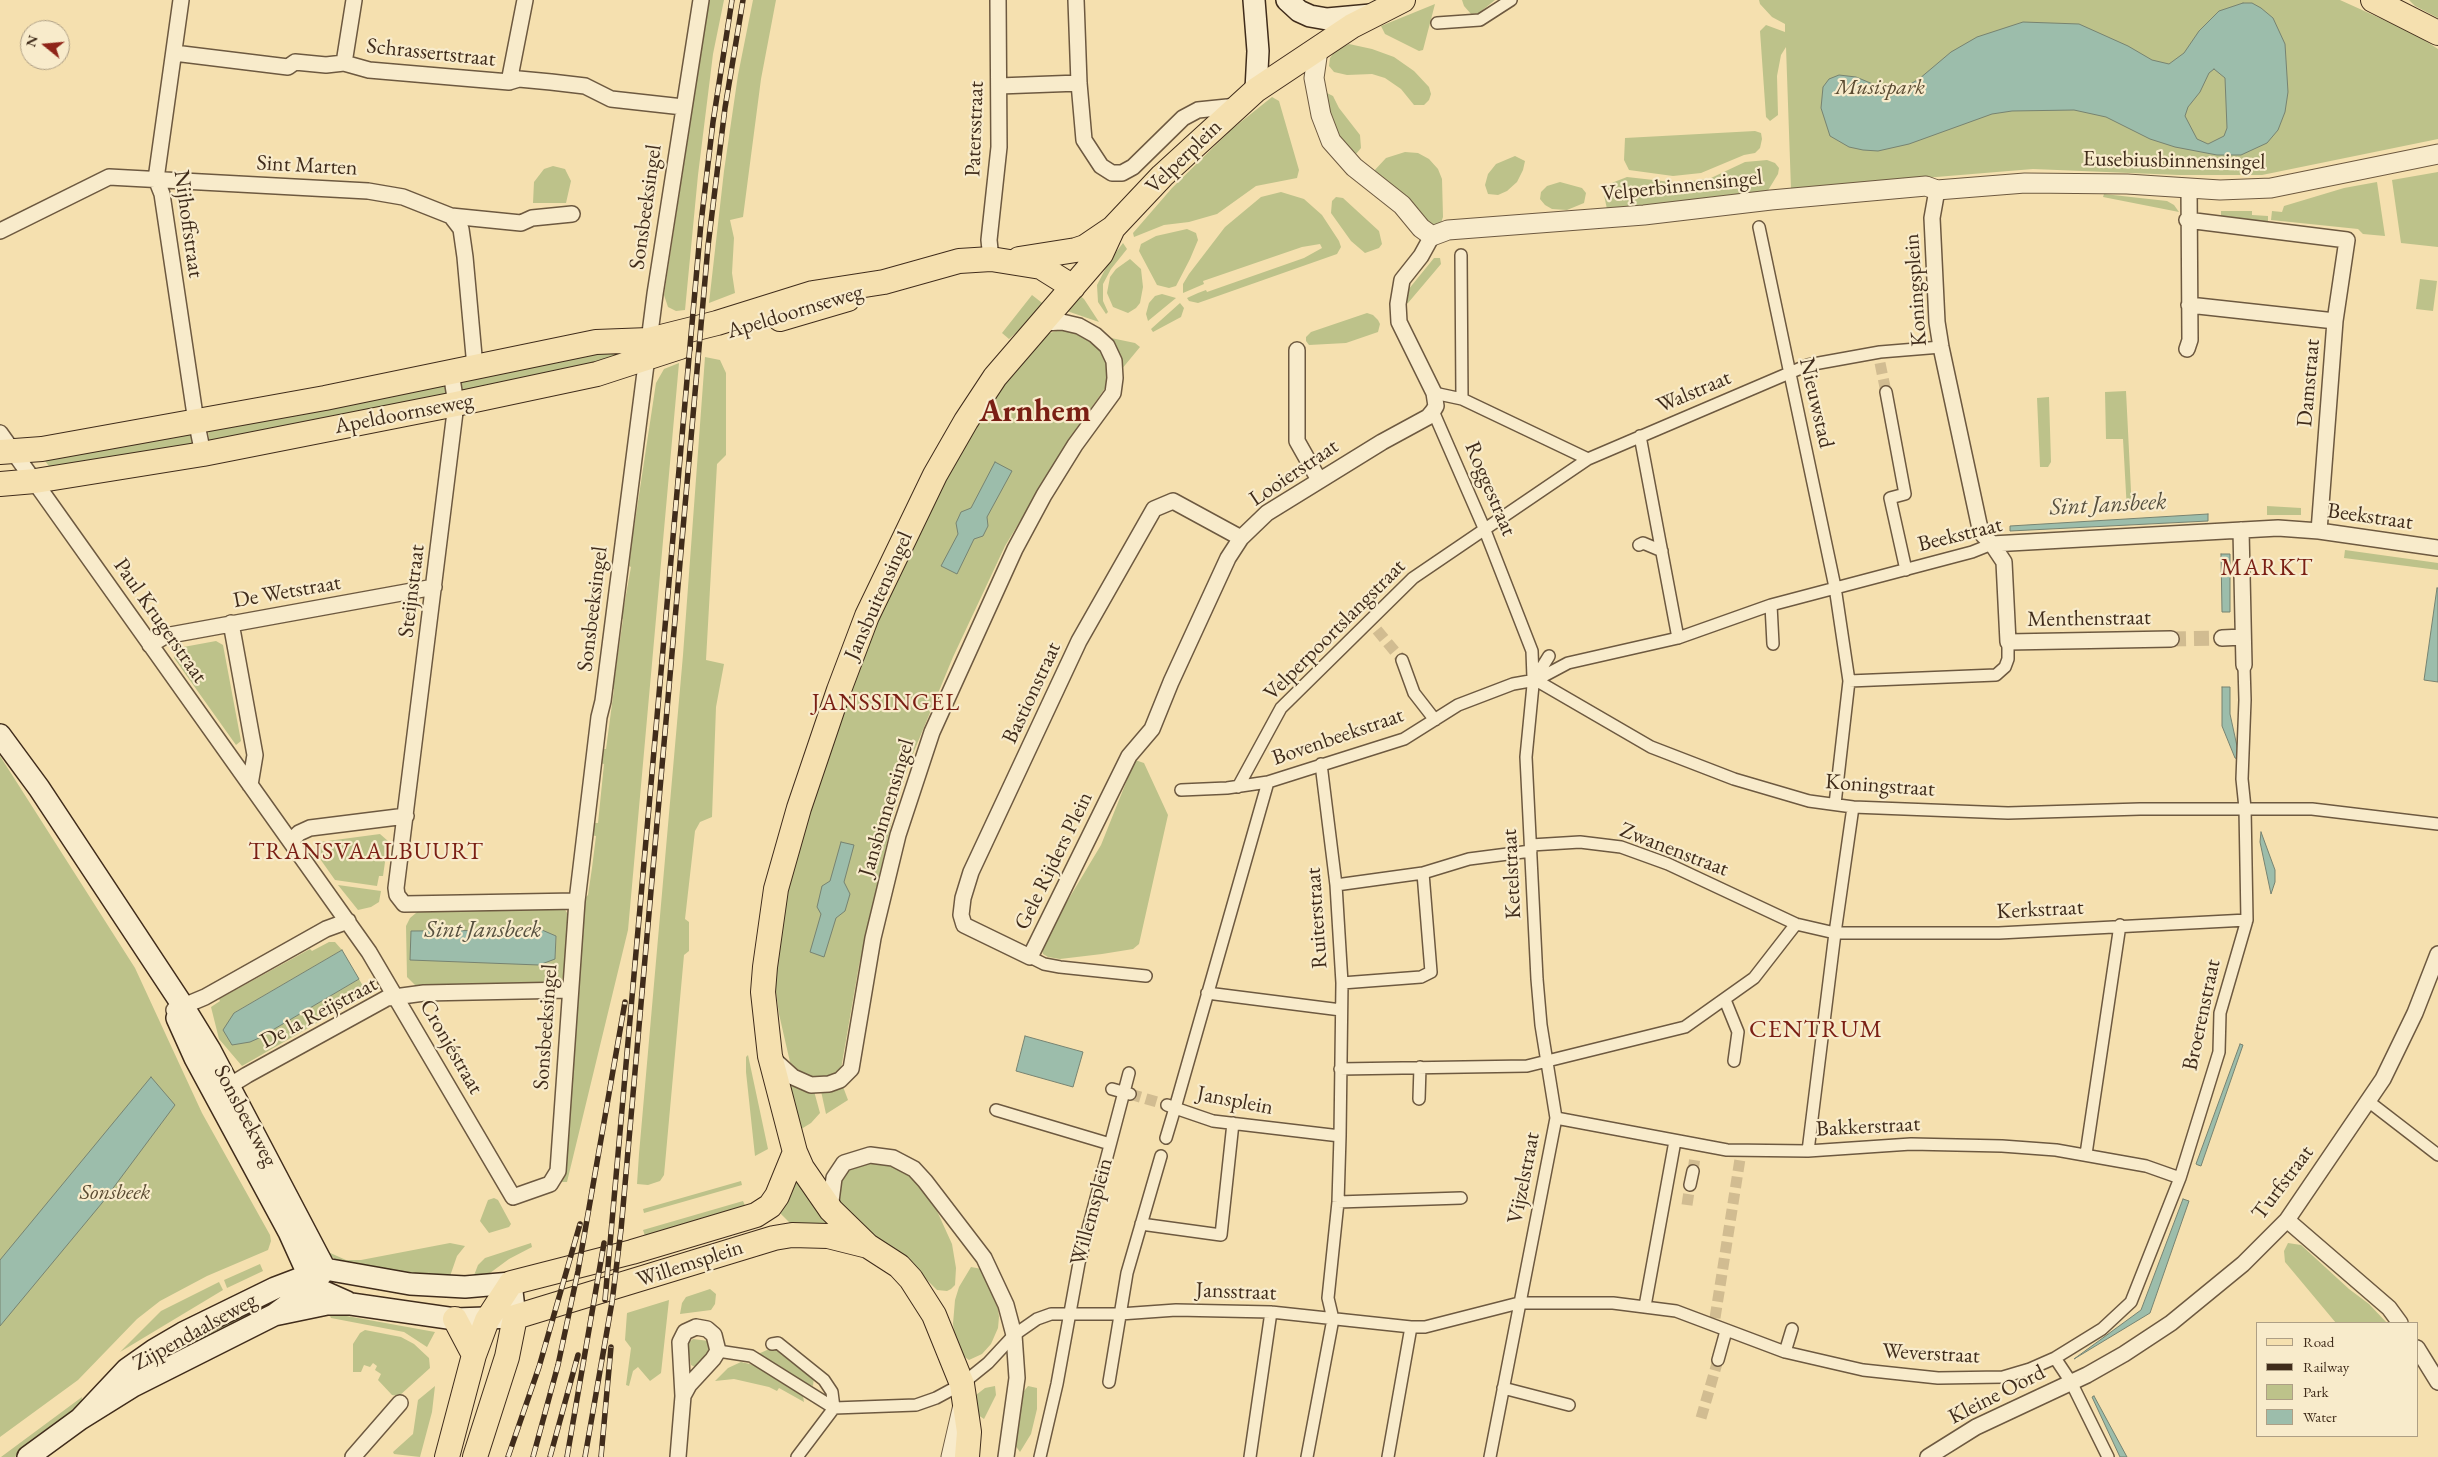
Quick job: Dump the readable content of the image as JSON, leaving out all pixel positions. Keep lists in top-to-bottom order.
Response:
{
  "streets": {
    "main road": [
      "Velperplein",
      "Apeldoornseweg",
      "Jansbuitensingel",
      "Sonsbeekweg",
      "Willemsplein",
      "Zijpendaalseweg"
    ],
    "street": [
      "Schrassertstraat",
      "Patersstraat",
      "Eusebiusbinnensingel",
      "Sint Marten",
      "Velperbinnensingel",
      "Sonsbeeksingel",
      "Nijhoffstraat",
      "Koningsplein",
      "Damstraat",
      "Walstraat",
      "Nieuwstad",
      "Looierstraat",
      "Roggestraat",
      "Beekstraat",
      "Steijnstraat",
      "De Wetstraat",
      "Menthenstraat",
      "Paul Krugerstraat",
      "Velperpoortslangstraat",
      "Bastionstraat",
      "Bovenbeekstraat",
      "Koningstraat",
      "Jansbinnensingel",
      "Zwanenstraat",
      "Gele Rijders Plein",
      "Ketelstraat",
      "Kerkstraat",
      "Ruiterstraat",
      "De la Reijstraat",
      "Broerenstraat",
      "Cronjéstraat",
      "Jansplein",
      "Bakkerstraat",
      "Vijzelstraat",
      "Turfstraat",
      "Jansstraat",
      "Weverstraat",
      "Kleine Oord"
    ]
  },
  "crossings": [
    ["Schrassertstraat", "Sonsbeeksingel"],
    ["Schrassertstraat", "Nijhoffstraat"],
    ["Patersstraat", "Apeldoornseweg"],
    ["Velperplein", "Jansbuitensingel"],
    ["Eusebiusbinnensingel", "Velperbinnensingel"],
    ["Eusebiusbinnensingel", "Koningsplein"],
    ["Sint Marten", "Nijhoffstraat"],
    ["Velperbinnensingel", "Koningsplein"],
    ["Velperbinnensingel", "Roggestraat"],
    ["Sonsbeeksingel", "Apeldoornseweg"],
    ["Sonsbeeksingel", "Steijnstraat"],
    ["Sonsbeeksingel", "De la Reijstraat"],
    ["Sonsbeeksingel", "Cronjéstraat"],
    ["Nijhoffstraat", "Apeldoornseweg"],
    ["Koningsplein", "Walstraat"],
    ["Koningsplein", "Beekstraat"],
    ["Koningsplein", "Menthenstraat"],
    ["Apeldoornseweg", "Steijnstraat"],
    ["Apeldoornseweg", "Paul Krugerstraat"],
    ["Damstraat", "Beekstraat"],
    ["Walstraat", "Nieuwstad"],
    ["Walstraat", "Roggestraat"],
    ["Walstraat", "Velperpoortslangstraat"],
    ["Nieuwstad", "Beekstraat"],
    ["Nieuwstad", "Koningstraat"],
    ["Looierstraat", "Roggestraat"],
    ["Looierstraat", "Bastionstraat"],
    ["Looierstraat", "Gele Rijders Plein"],
    ["Roggestraat", "Beekstraat"],
    ["Roggestraat", "Velperpoortslangstraat"],
    ["Roggestraat", "Bovenbeekstraat"],
    ["Roggestraat", "Koningstraat"],
    ["Roggestraat", "Ketelstraat"],
    ["Beekstraat", "Bovenbeekstraat"],
    ["Beekstraat", "Koningstraat"],
    ["Beekstraat", "Ketelstraat"],
    ["Beekstraat", "Broerenstraat"],
    ["Steijnstraat", "De Wetstraat"],
    ["De Wetstraat", "Paul Krugerstraat"],
    ["Jansbuitensingel", "Jansbinnensingel"],
    ["Jansbuitensingel", "Willemsplein"],
    ["Paul Krugerstraat", "Cronjéstraat"],
    ["Velperpoortslangstraat", "Bovenbeekstraat"],
    ["Bastionstraat", "Gele Rijders Plein"],
    ["Bovenbeekstraat", "Koningstraat"],
    ["Bovenbeekstraat", "Ketelstraat"],
    ["Bovenbeekstraat", "Ruiterstraat"],
    ["Bovenbeekstraat", "Jansplein"],
    ["Koningstraat", "Ketelstraat"],
    ["Koningstraat", "Broerenstraat"],
    ["Zwanenstraat", "Ketelstraat"],
    ["Zwanenstraat", "Kerkstraat"],
    ["Zwanenstraat", "Ruiterstraat"],
    ["Ketelstraat", "Vijzelstraat"],
    ["Kerkstraat", "Broerenstraat"],
    ["De la Reijstraat", "Cronjéstraat"],
    ["De la Reijstraat", "Sonsbeekweg"],
    ["Broerenstraat", "Bakkerstraat"],
    ["Broerenstraat", "Weverstraat"],
    ["Sonsbeekweg", "Zijpendaalseweg"],
    ["Bakkerstraat", "Vijzelstraat"],
    ["Vijzelstraat", "Weverstraat"],
    ["Turfstraat", "Kleine Oord"],
    ["Willemsplein", "Jansstraat"],
    ["Willemsplein", "Zijpendaalseweg"],
    ["Jansstraat", "Weverstraat"]
  ],
  "districts": [
    "Arnhem",
    "MARKT",
    "JANSSINGEL",
    "TRANSVAALBUURT",
    "CENTRUM"
  ],
  "water": ["Sint Jansbeek"],
  "parks": ["Musispark", "Sonsbeek"],
  "legend": [
    "Road",
    "Railway",
    "Park",
    "Water"
  ],
  "north": "left"
}
